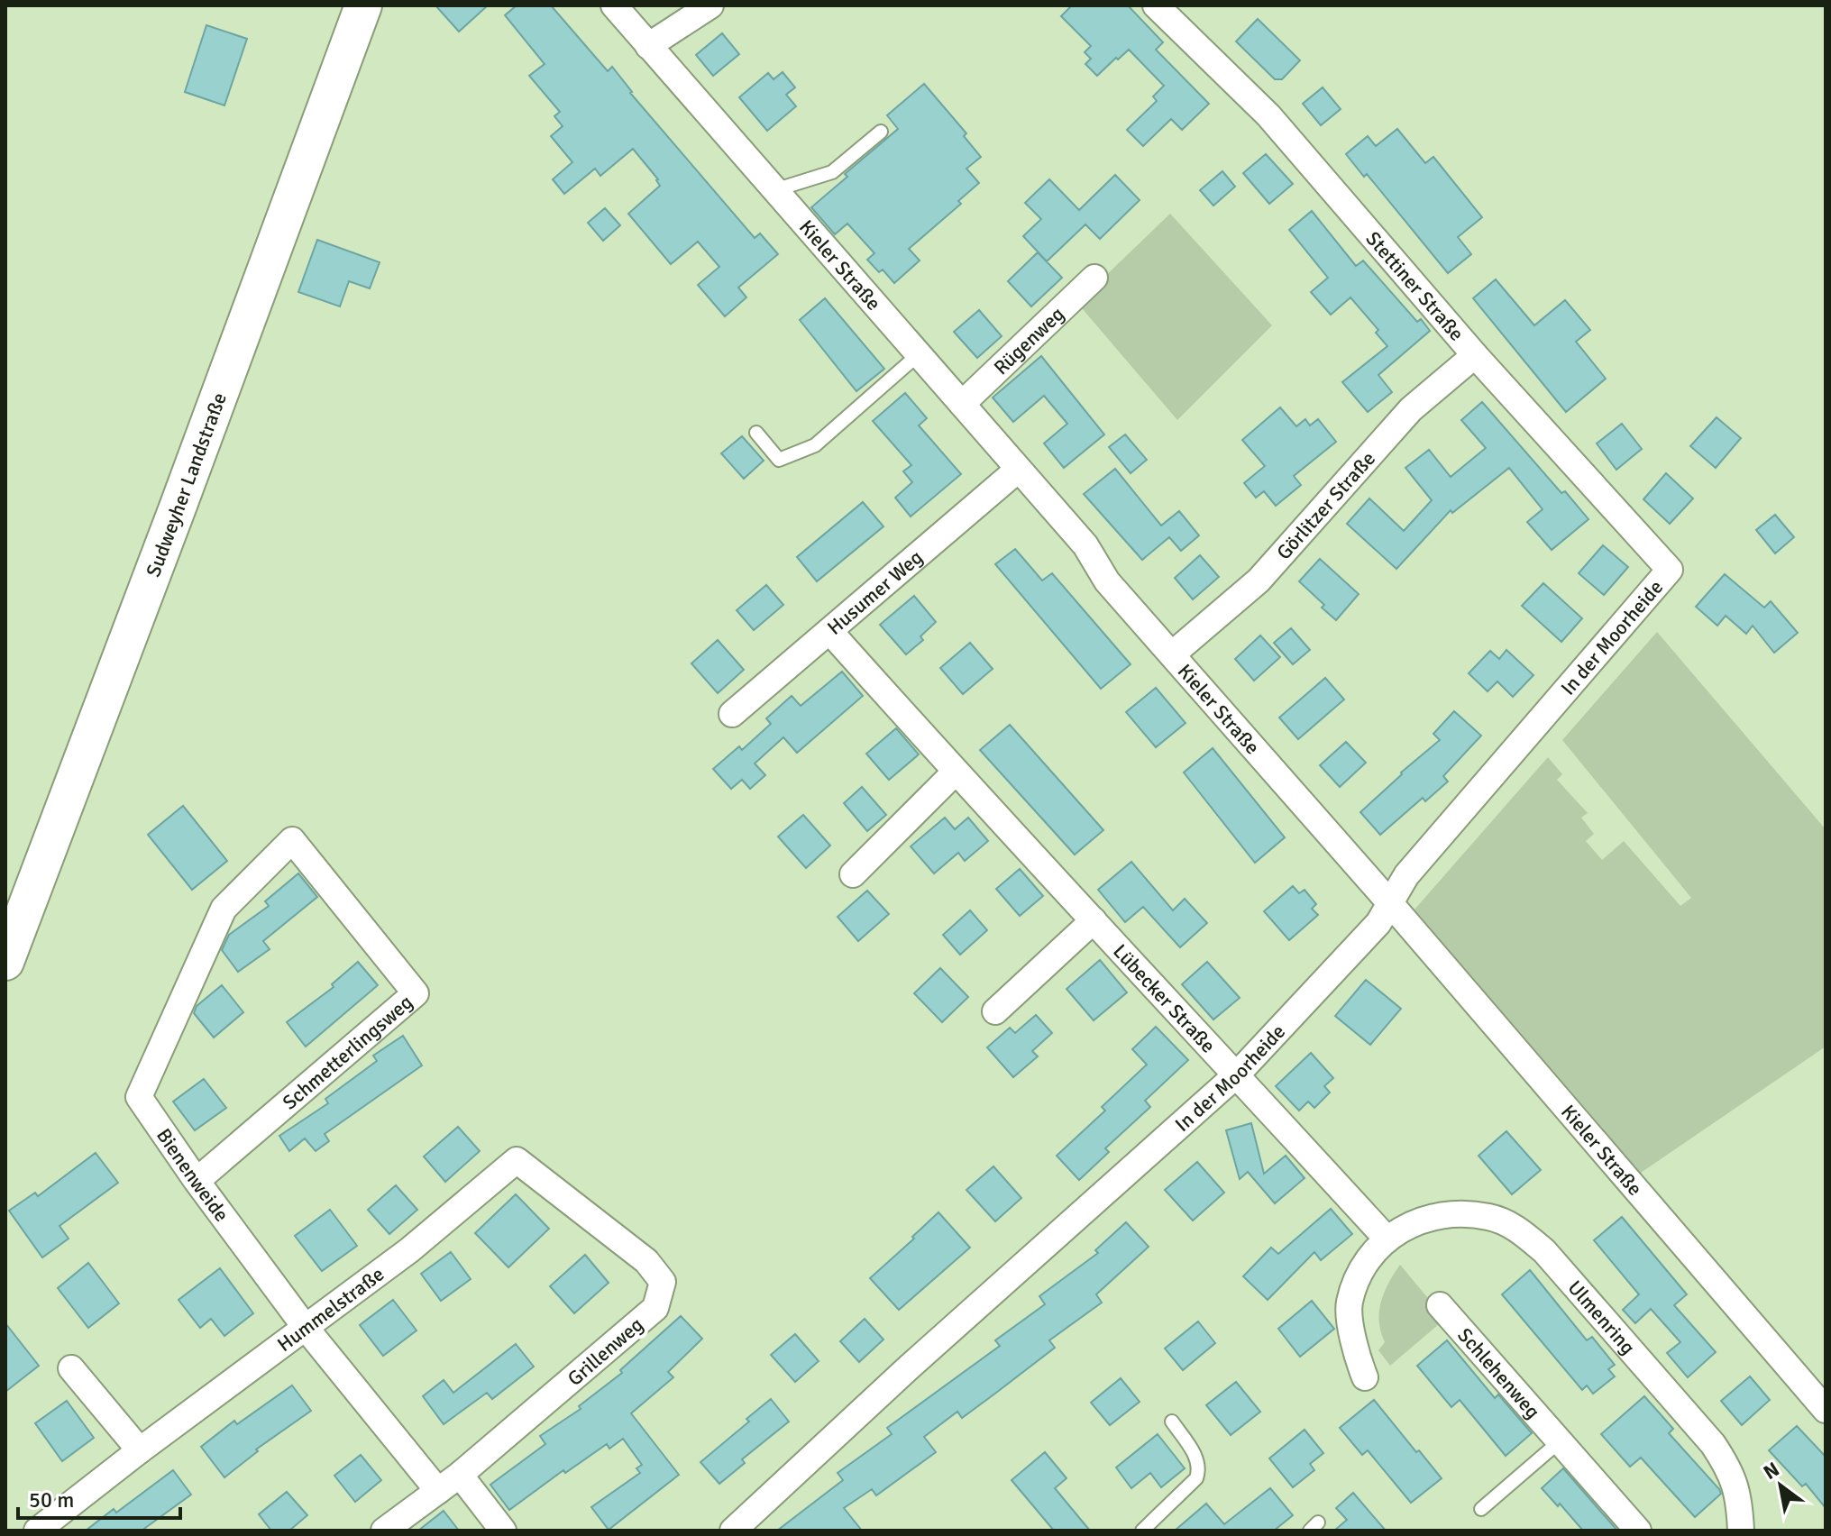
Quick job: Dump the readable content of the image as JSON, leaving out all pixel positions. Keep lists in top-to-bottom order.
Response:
{
  "streets": {
    "main road": ["Sudweyher Landstraße"],
    "street": [
      "Kieler Straße",
      "Stettiner Straße",
      "Rügenweg",
      "Görlitzer Straße",
      "Husumer Weg",
      "In der Moorheide",
      "Lübecker Straße",
      "Schmetterlingsweg",
      "Bienenweide",
      "Hummelstraße",
      "Ulmenring",
      "Grillenweg",
      "Schlehenweg"
    ]
  },
  "crossings": [
    ["Kieler Straße", "Rügenweg"],
    ["Kieler Straße", "Görlitzer Straße"],
    ["Kieler Straße", "Husumer Weg"],
    ["Kieler Straße", "In der Moorheide"],
    ["Stettiner Straße", "Görlitzer Straße"],
    ["Stettiner Straße", "In der Moorheide"],
    ["Husumer Weg", "Lübecker Straße"],
    ["In der Moorheide", "Lübecker Straße"],
    ["Schmetterlingsweg", "Bienenweide"],
    ["Bienenweide", "Hummelstraße"],
    ["Bienenweide", "Grillenweg"],
    ["Hummelstraße", "Grillenweg"]
  ],
  "scale_bar": "50 m",
  "north": "top left"
}
